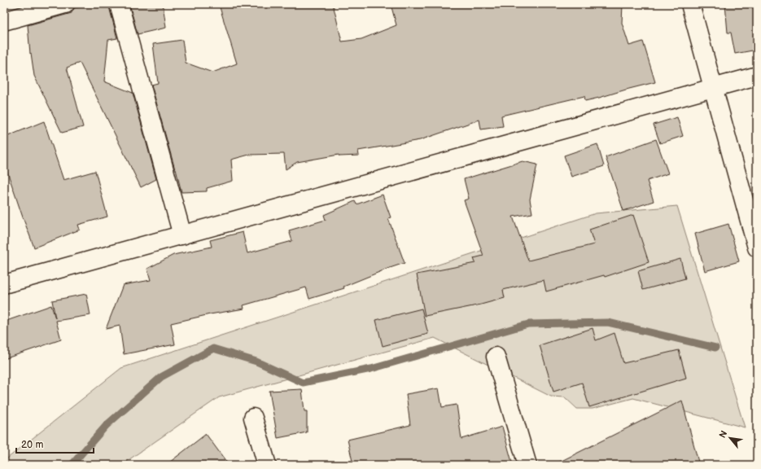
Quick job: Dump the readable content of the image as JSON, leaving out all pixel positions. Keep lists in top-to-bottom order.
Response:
{
  "scale_bar": "20 m",
  "north": "top left"
}
